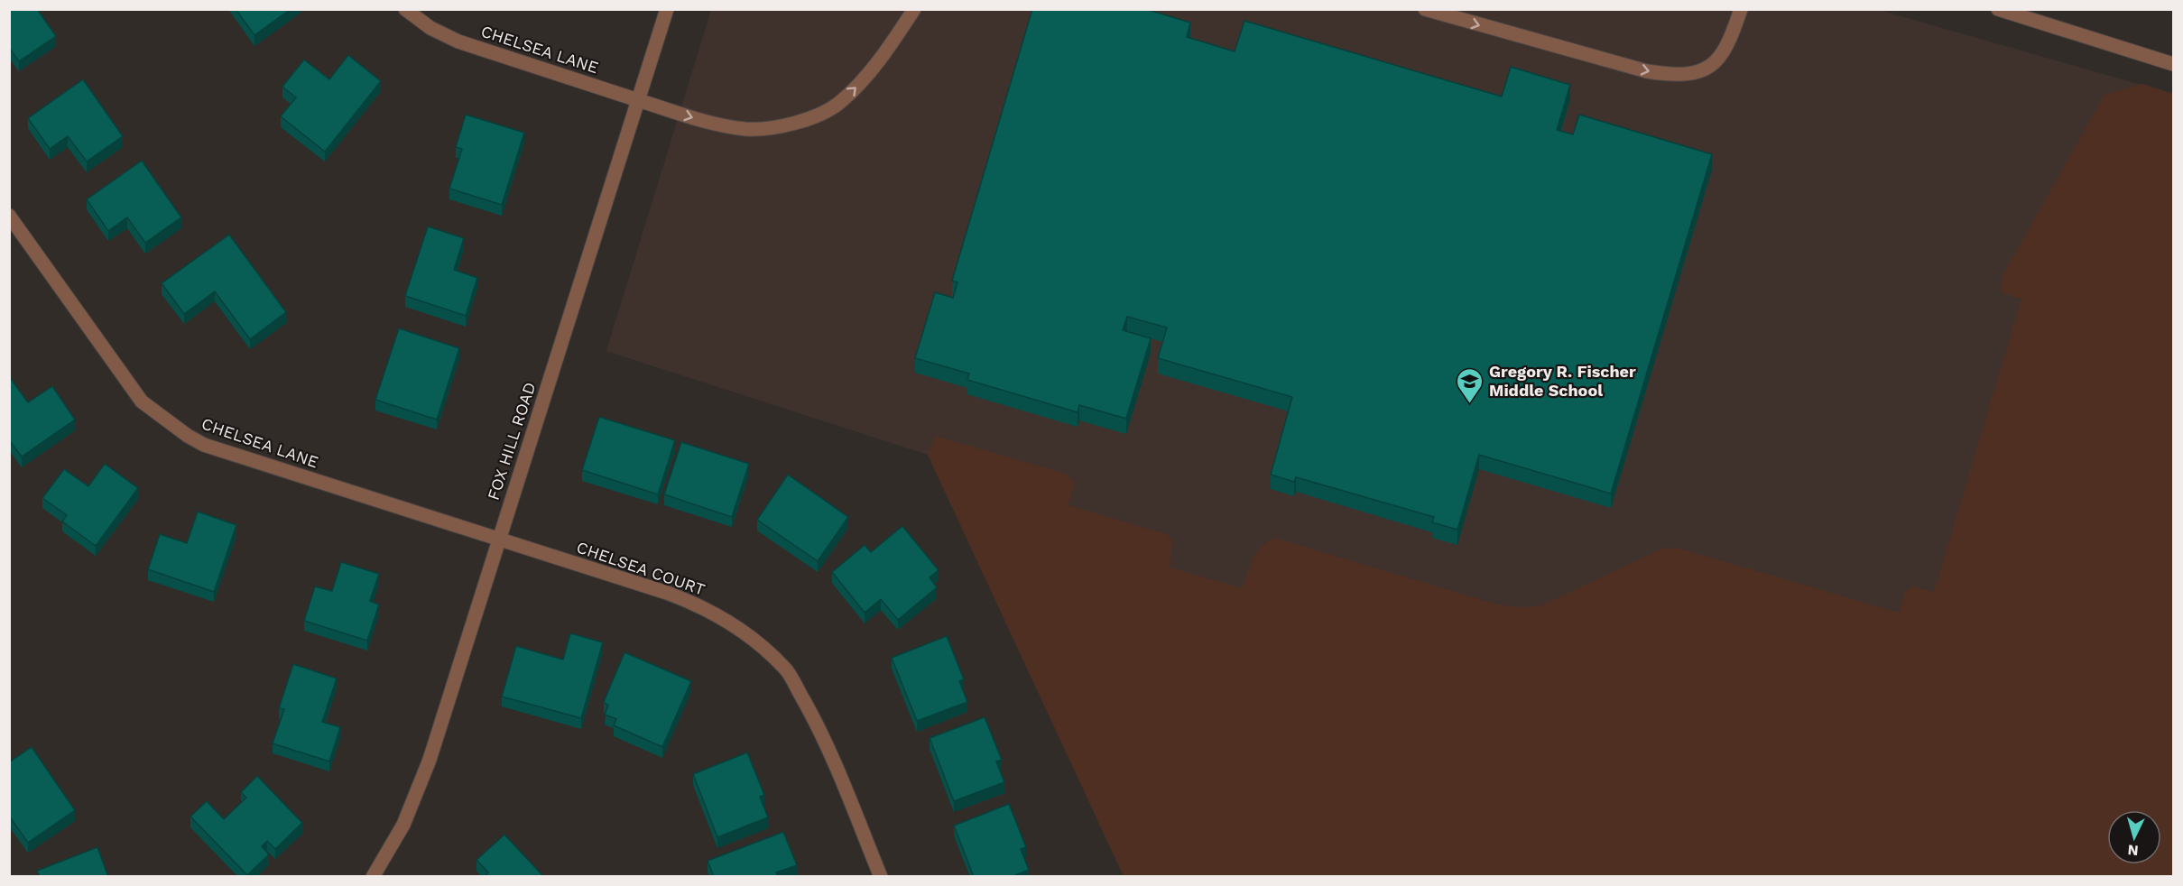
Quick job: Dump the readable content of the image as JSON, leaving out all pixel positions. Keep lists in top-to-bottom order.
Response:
{
  "streets": {
    "street": ["CHELSEA LANE", "FOX HILL ROAD", "CHELSEA COURT"]
  },
  "crossings": [
    ["CHELSEA LANE", "FOX HILL ROAD"],
    ["CHELSEA LANE", "CHELSEA COURT"],
    ["FOX HILL ROAD", "CHELSEA COURT"]
  ],
  "places": {
    "school or university": ["Gregory R. Fischer Middle School"]
  },
  "north": "bottom"
}
